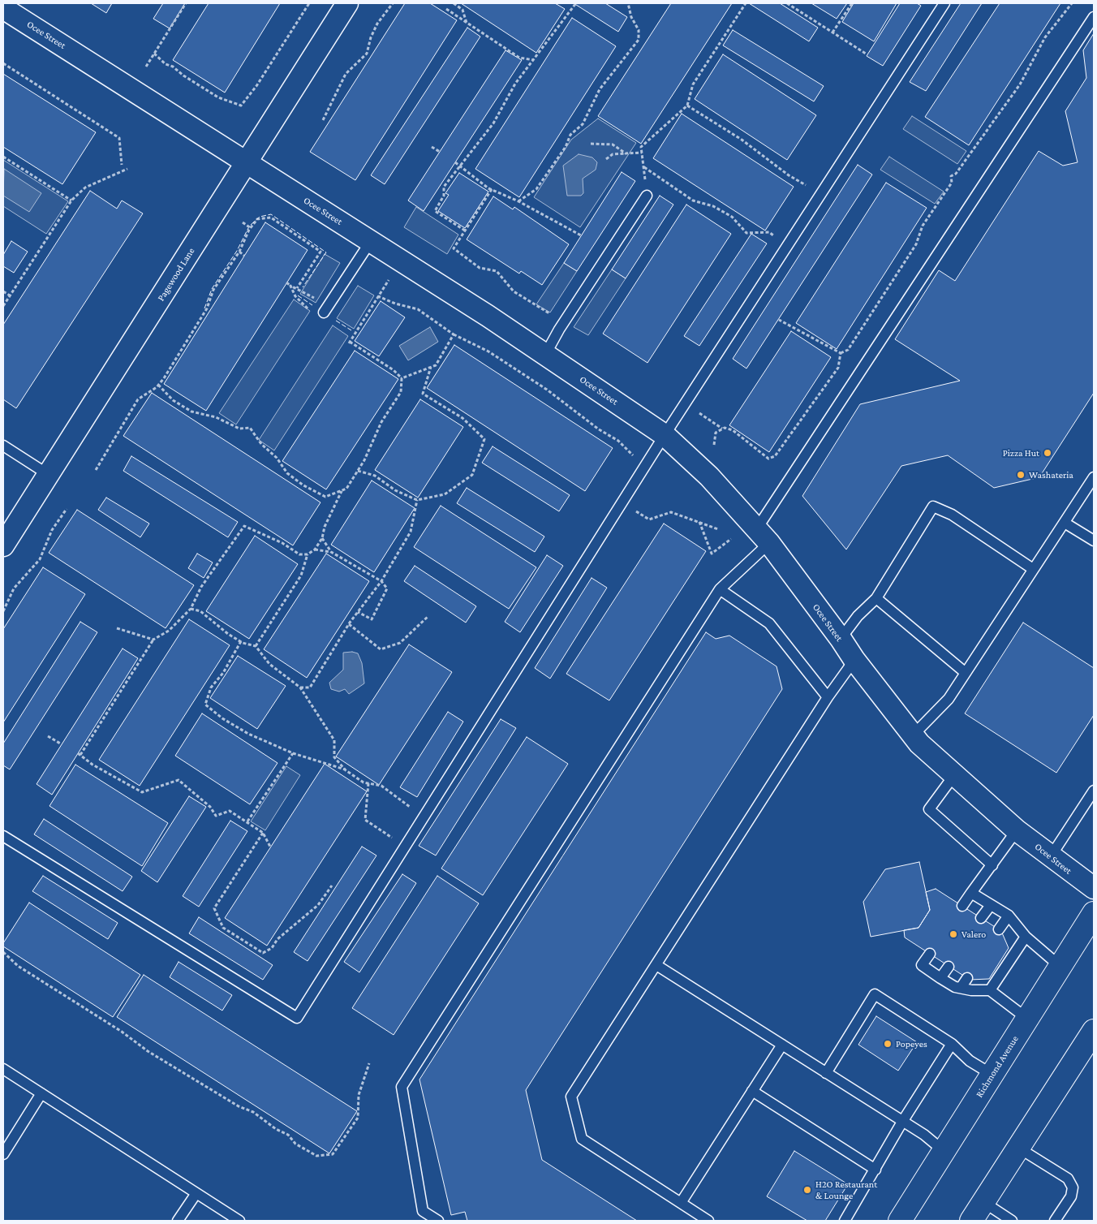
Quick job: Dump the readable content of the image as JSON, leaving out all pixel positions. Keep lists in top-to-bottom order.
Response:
{
  "streets": {
    "main road": ["Richmond Avenue"],
    "street": ["Ocee Street", "Pagewood Lane"]
  },
  "crossings": [
    ["Ocee Street", "Pagewood Lane"]
  ],
  "places": [
    "Pizza Hut",
    "Washateria",
    "Valero",
    "Popeyes",
    "H2O Restaurant & Lounge"
  ]
}
